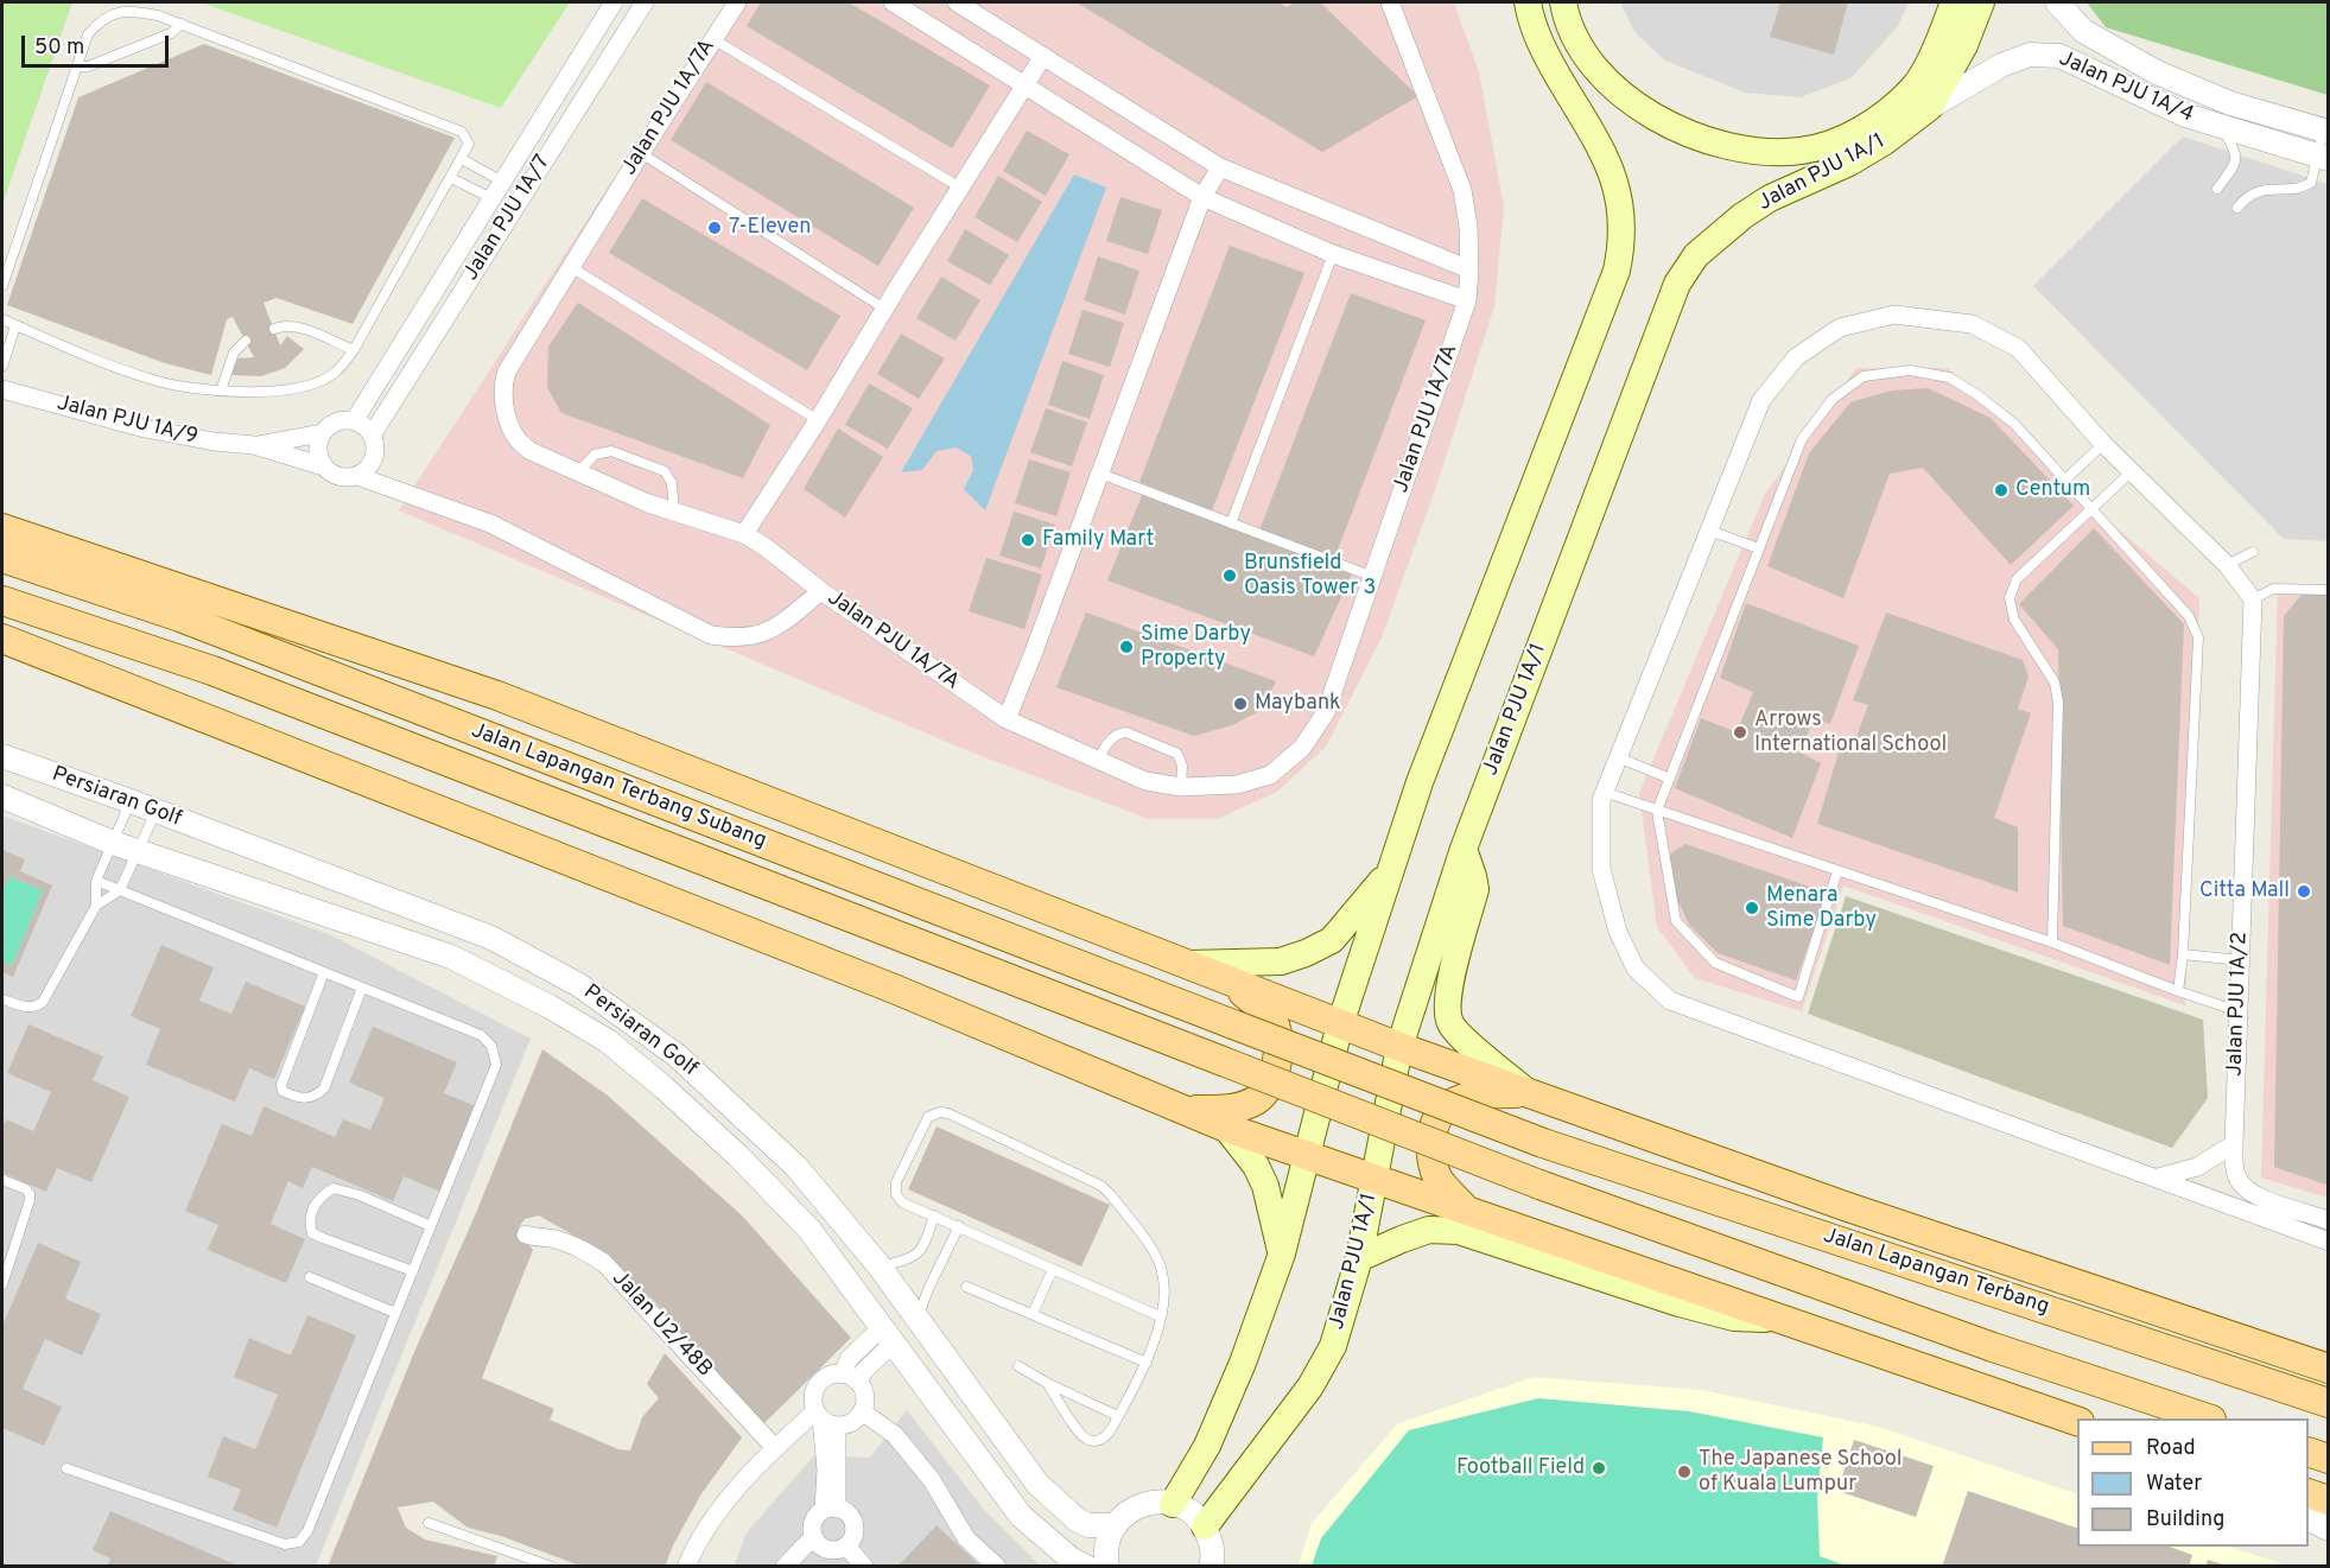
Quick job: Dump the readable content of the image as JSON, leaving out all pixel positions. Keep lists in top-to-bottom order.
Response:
{
  "streets": {
    "main road": ["Jalan PJU 1A/1", "Jalan Lapangan Terbang Subang", "Jalan Lapangan Terbang"],
    "street": [
      "Jalan PJU 1A/4",
      "Jalan PJU 1A/7A",
      "Jalan PJU 1A/7",
      "Jalan PJU 1A/9",
      "Persiaran Golf",
      "Jalan PJU 1A/2",
      "Jalan U2/48B"
    ]
  },
  "crossings": [
    ["Jalan PJU 1A/4", "Jalan PJU 1A/1"],
    ["Jalan PJU 1A/7", "Jalan PJU 1A/9"],
    ["Jalan Lapangan Terbang Subang", "Jalan Lapangan Terbang"]
  ],
  "places": [
    "7-Eleven",
    "Centum",
    "Family Mart",
    "Brunsfield Oasis Tower 3",
    "Sime Darby Property",
    "Maybank",
    "Arrows International School",
    "Citta Mall",
    "Menara Sime Darby",
    "Football Field",
    "The Japanese School of Kuala Lumpur"
  ],
  "legend": ["Road", "Water", "Building"],
  "scale_bar": "50 m"
}
